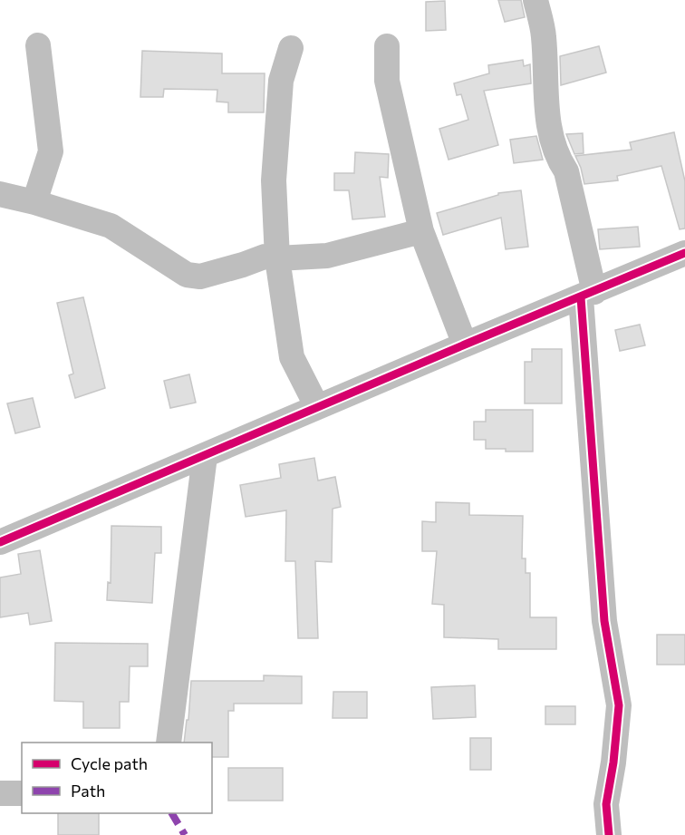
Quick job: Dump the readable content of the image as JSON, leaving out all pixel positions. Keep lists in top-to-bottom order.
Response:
{
  "legend": ["Cycle path", "Path"]
}
